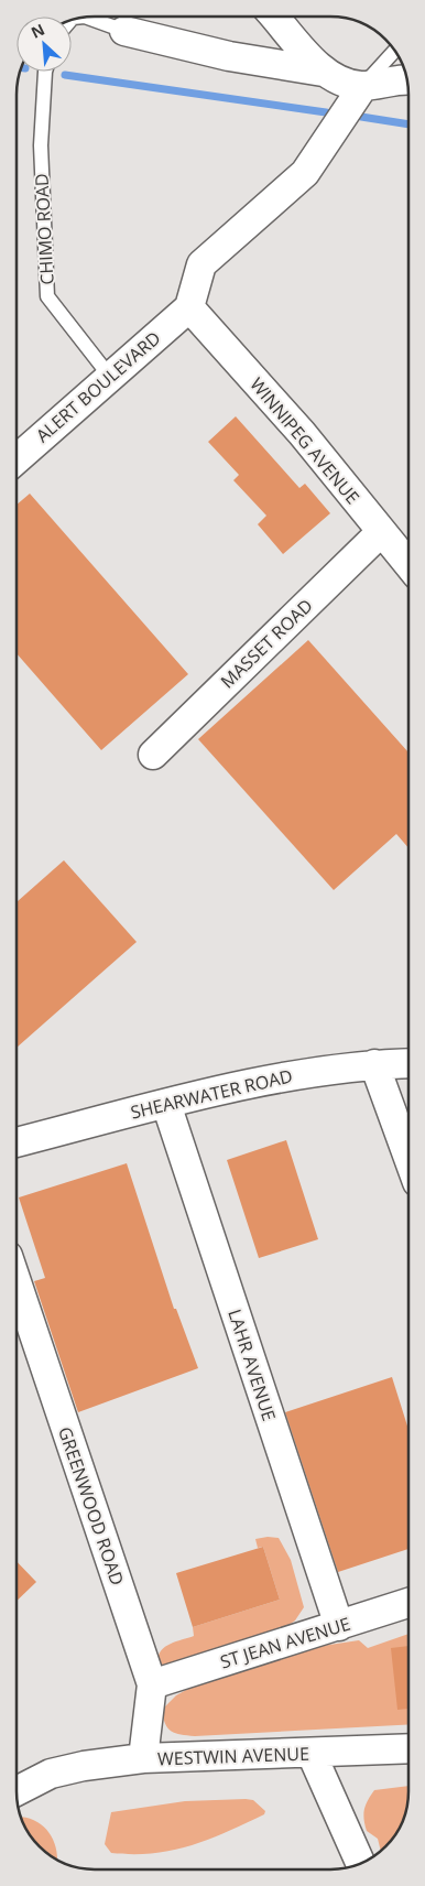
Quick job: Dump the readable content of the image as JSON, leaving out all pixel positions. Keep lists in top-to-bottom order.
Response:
{
  "streets": {
    "street": [
      "ALERT BOULEVARD",
      "WINNIPEG AVENUE",
      "MASSET ROAD",
      "SHEARWATER ROAD",
      "LAHR AVENUE",
      "GREENWOOD ROAD",
      "ST JEAN AVENUE",
      "WESTWIN AVENUE"
    ],
    "lane": ["CHIMO ROAD"]
  },
  "crossings": [
    ["CHIMO ROAD", "ALERT BOULEVARD"],
    ["ALERT BOULEVARD", "WINNIPEG AVENUE"],
    ["WINNIPEG AVENUE", "MASSET ROAD"],
    ["SHEARWATER ROAD", "LAHR AVENUE"],
    ["LAHR AVENUE", "ST JEAN AVENUE"],
    ["GREENWOOD ROAD", "ST JEAN AVENUE"],
    ["GREENWOOD ROAD", "WESTWIN AVENUE"]
  ],
  "north": "top left"
}
